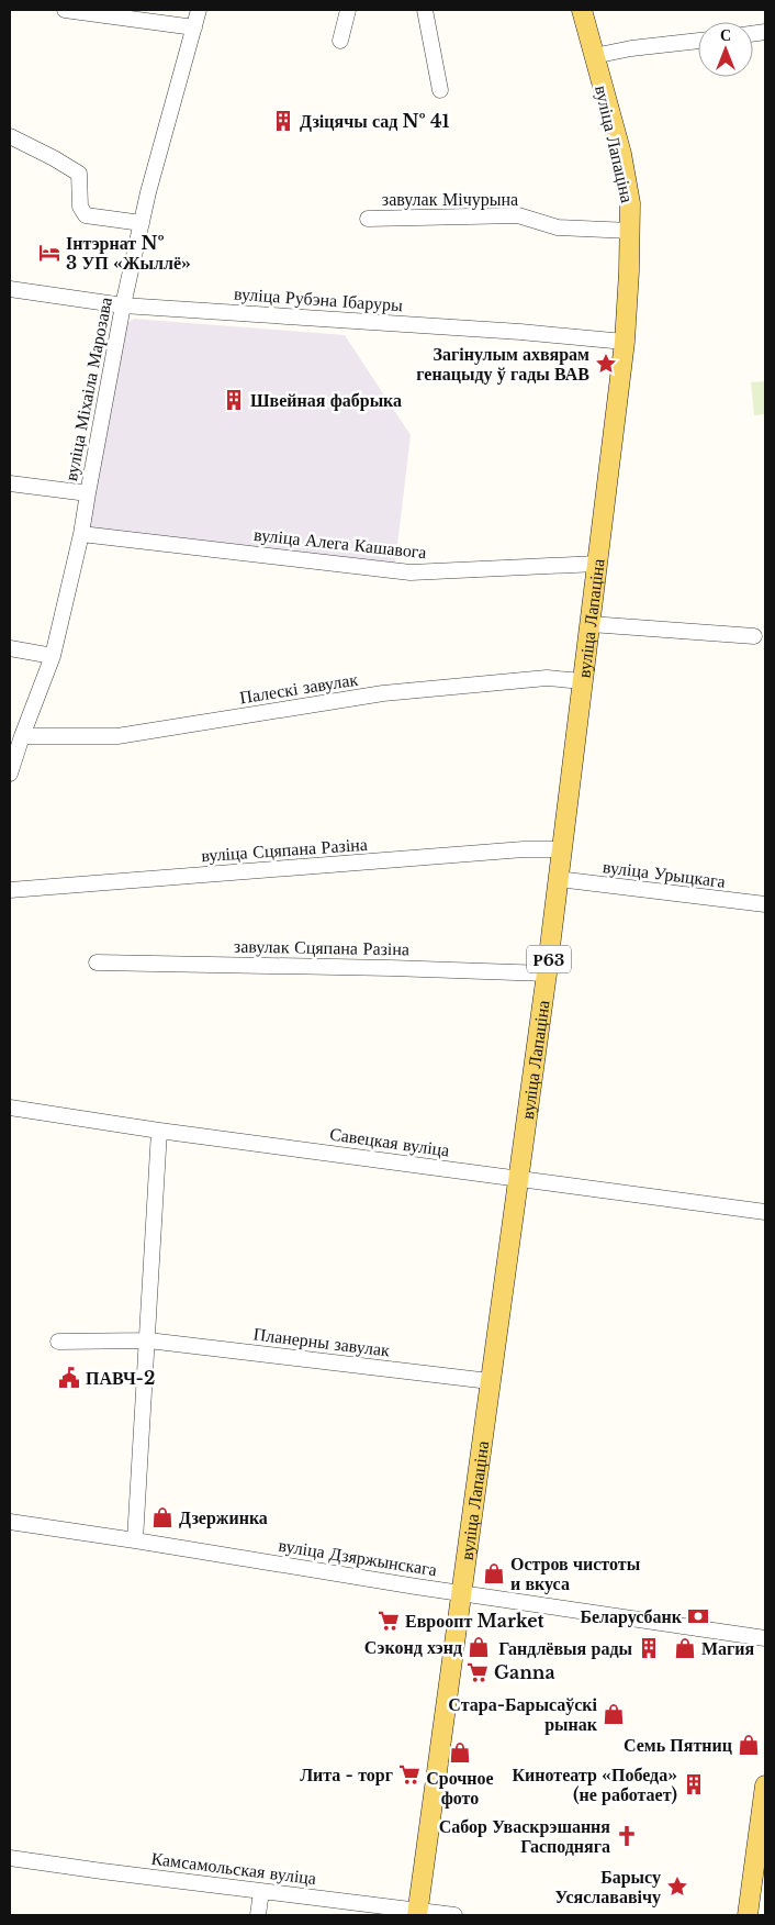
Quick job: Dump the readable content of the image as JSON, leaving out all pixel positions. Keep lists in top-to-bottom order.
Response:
{
  "streets": {
    "main road": ["вуліца Лапаціна", "Р63"],
    "street": [
      "завулак Мічурына",
      "вуліца Рубэна Ібаруры",
      "вуліца Міхаіла Марозава",
      "вуліца Алега Кашавога",
      "Палескі завулак",
      "вуліца Сцяпана Разіна",
      "вуліца Урыцкага",
      "завулак Сцяпана Разіна",
      "Савецкая вуліца",
      "Планерны завулак",
      "вуліца Дзяржынскага",
      "Камсамольская вуліца"
    ]
  },
  "crossings": [
    ["вуліца Лапаціна", "завулак Мічурына"],
    ["вуліца Лапаціна", "вуліца Рубэна Ібаруры"],
    ["вуліца Лапаціна", "вуліца Алега Кашавога"],
    ["вуліца Лапаціна", "Палескі завулак"],
    ["вуліца Лапаціна", "вуліца Сцяпана Разіна"],
    ["вуліца Лапаціна", "вуліца Урыцкага"],
    ["вуліца Лапаціна", "завулак Сцяпана Разіна"],
    ["вуліца Лапаціна", "Савецкая вуліца"],
    ["вуліца Лапаціна", "Планерны завулак"],
    ["вуліца Лапаціна", "вуліца Дзяржынскага"],
    ["вуліца Лапаціна", "Камсамольская вуліца"],
    ["вуліца Рубэна Ібаруры", "вуліца Міхаіла Марозава"],
    ["вуліца Міхаіла Марозава", "вуліца Алега Кашавога"],
    ["вуліца Міхаіла Марозава", "Палескі завулак"]
  ],
  "places": {
    "building": [
      "Дзіцячы сад № 41",
      "Швейная фабрыка",
      "Гандлёвыя рады",
      "Кинотеатр «Победа» (не работает)"
    ],
    "hotel": ["Інтэрнат № 3 УП «Жыллё»"],
    "place": ["Загінулым ахвярам генацыду ў гады ВАВ", "Барысу Усяслававічу"],
    "public building": ["ПАВЧ-2"],
    "shop": [
      "Дзержинка",
      "Остров чистоты и вкуса",
      "Сэконд хэнд",
      "Магия",
      "Стара-Барысаўскі рынак",
      "Семь Пятниц",
      "Срочное фото"
    ],
    "bank": ["Беларусбанк"],
    "supermarket": ["Евроопт Market", "Ganna", "Лита - торг"],
    "church": ["Сабор Уваскрэшання Гасподняга"]
  },
  "north": "top"
}
